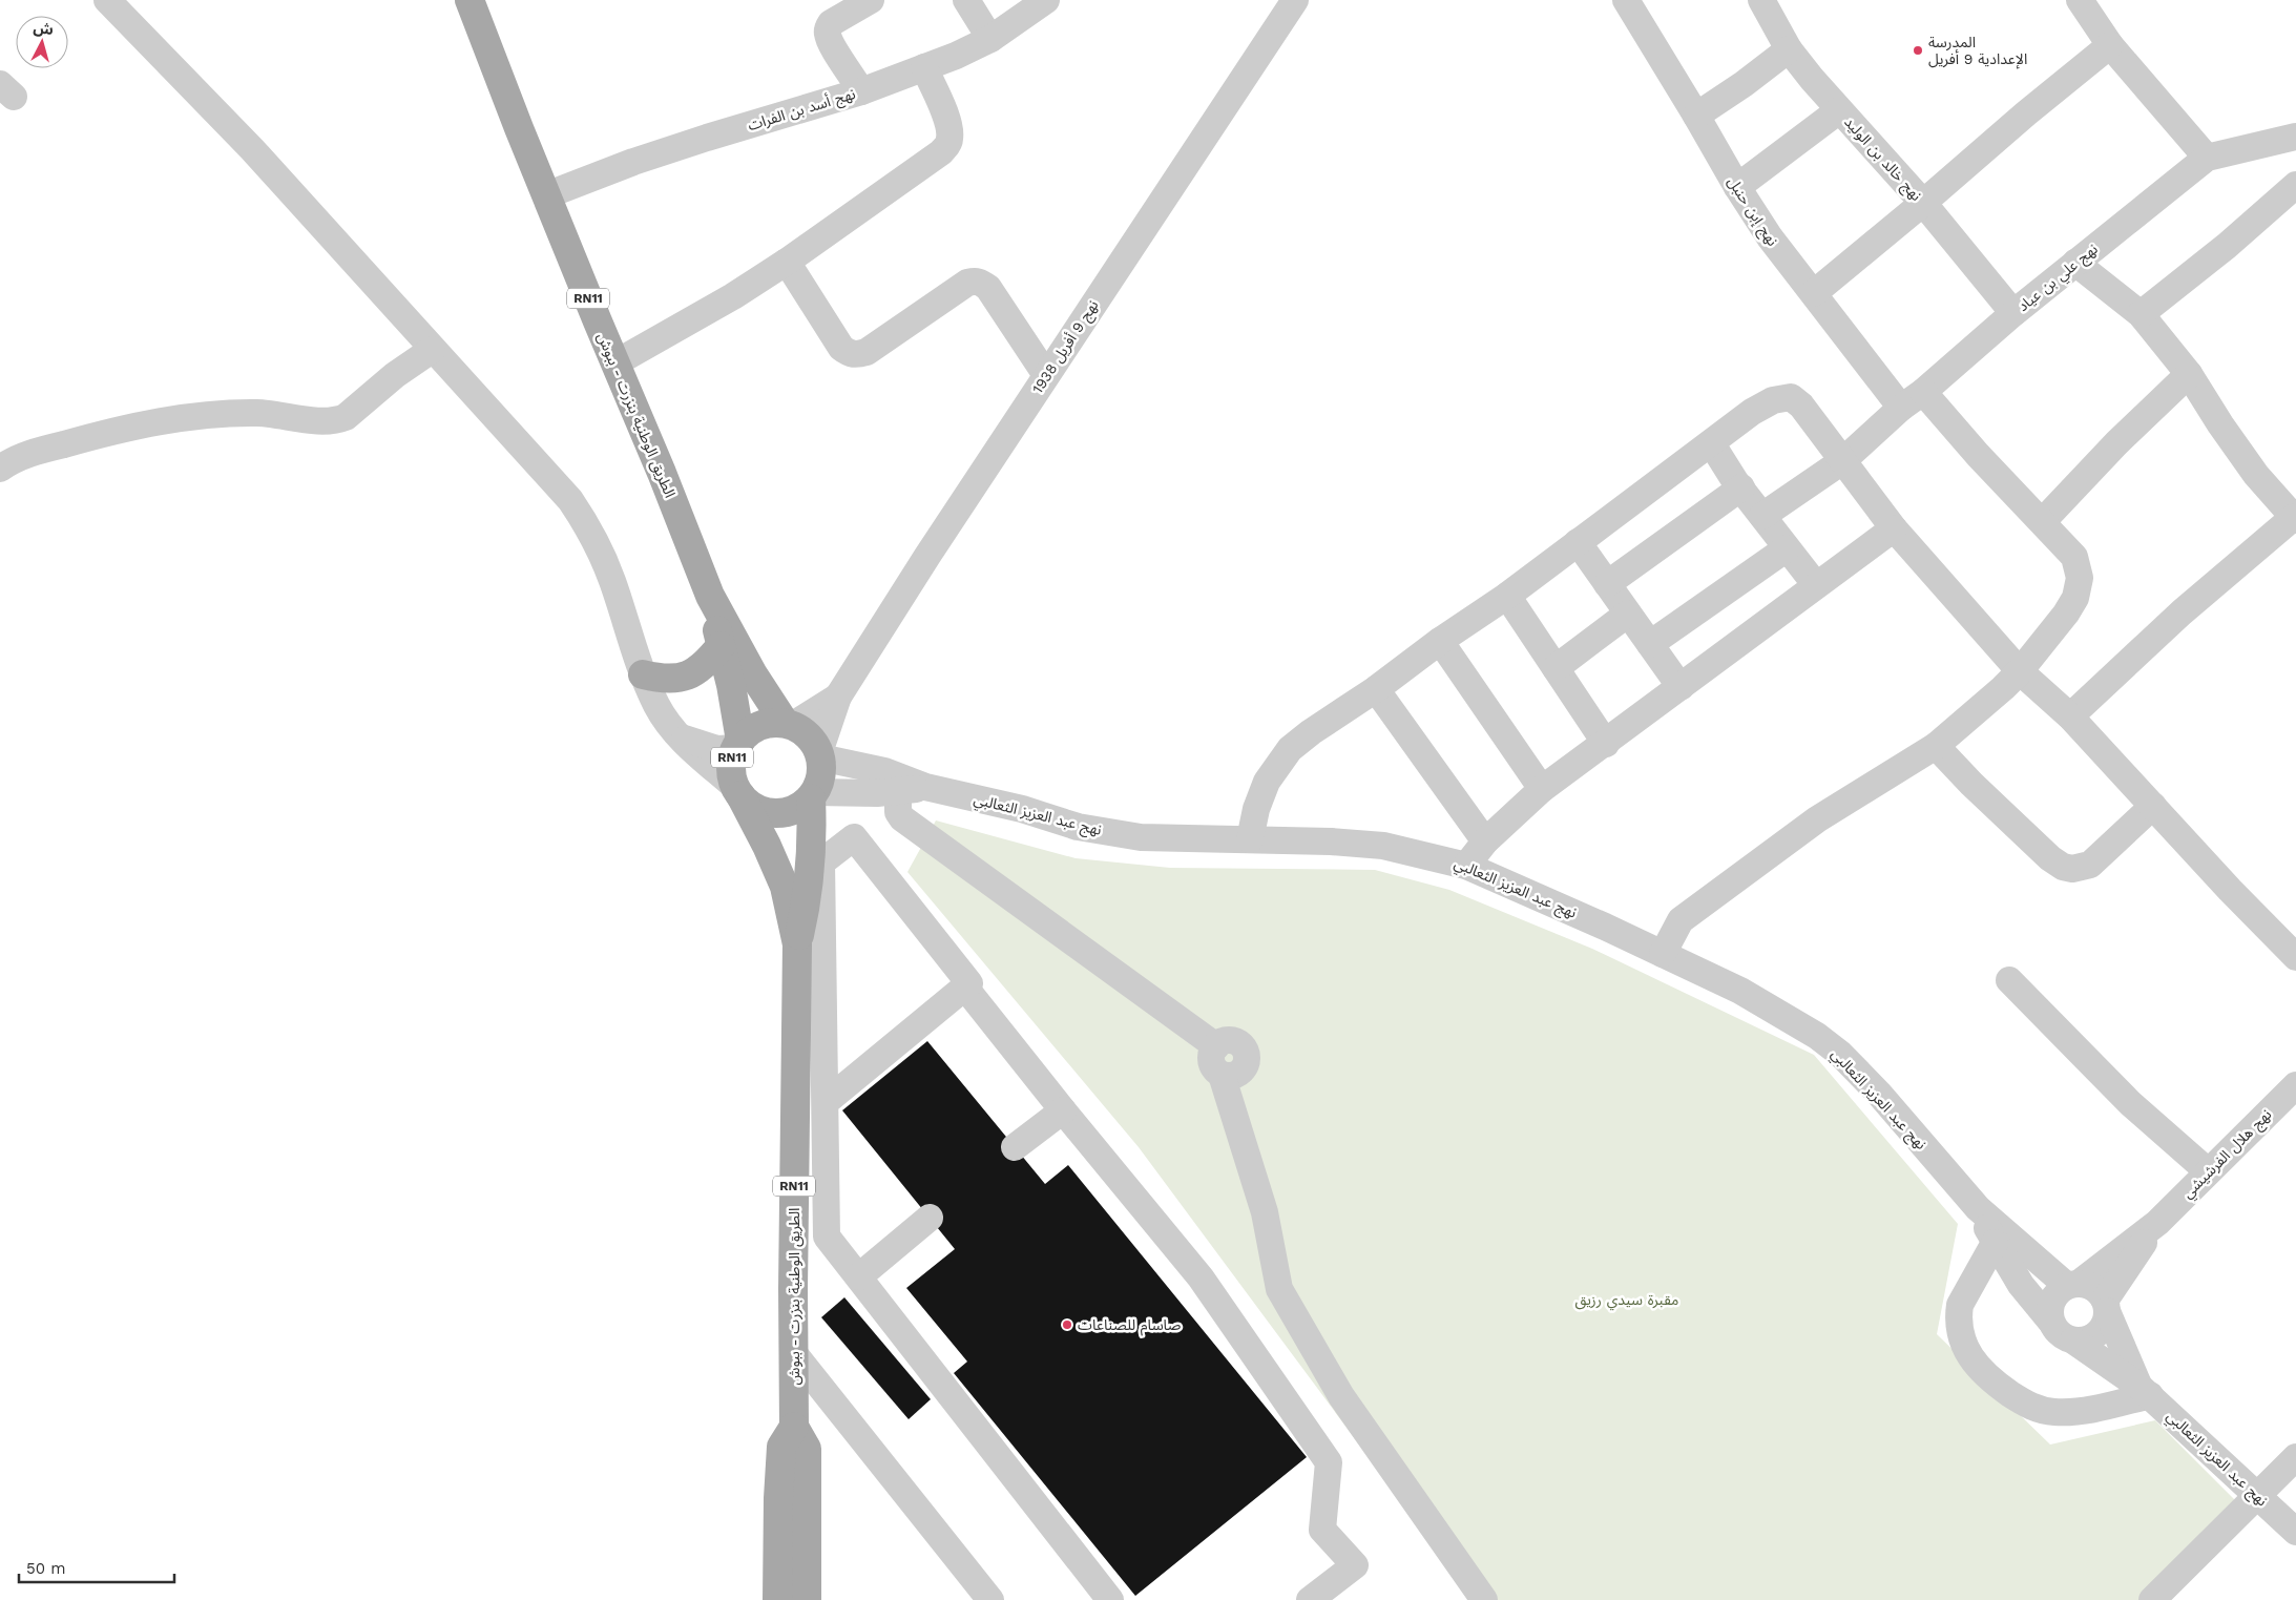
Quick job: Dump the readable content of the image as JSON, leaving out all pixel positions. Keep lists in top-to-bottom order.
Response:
{
  "streets": {
    "main road": ["RN11", "الطريق الوطنية بنزرت - ببوش"],
    "street": [
      "نهج أسد بن الفرات",
      "نهج خالد بن الوليد",
      "نهج إبن حنبل",
      "نهج علي بن عياد",
      "نهج 9 أفريل 1938",
      "نهج عبد العزيز الثعالبي",
      "نهج هلال الفرشيشي"
    ]
  },
  "crossings": [
    ["نهج أسد بن الفرات", "الطريق الوطنية بنزرت - ببوش"],
    ["نهج خالد بن الوليد", "نهج علي بن عياد"],
    ["نهج إبن حنبل", "نهج علي بن عياد"],
    ["نهج إبن حنبل", "نهج عبد العزيز الثعالبي"],
    ["RN11", "الطريق الوطنية بنزرت - ببوش"],
    ["نهج عبد العزيز الثعالبي", "نهج هلال الفرشيشي"]
  ],
  "parks": ["مقبرة سيدي رزيق"],
  "places": ["المدرسة الإعدادية 9 أفريل", "صاسام للصناعات"],
  "scale_bar": "50 m",
  "north": "top"
}
